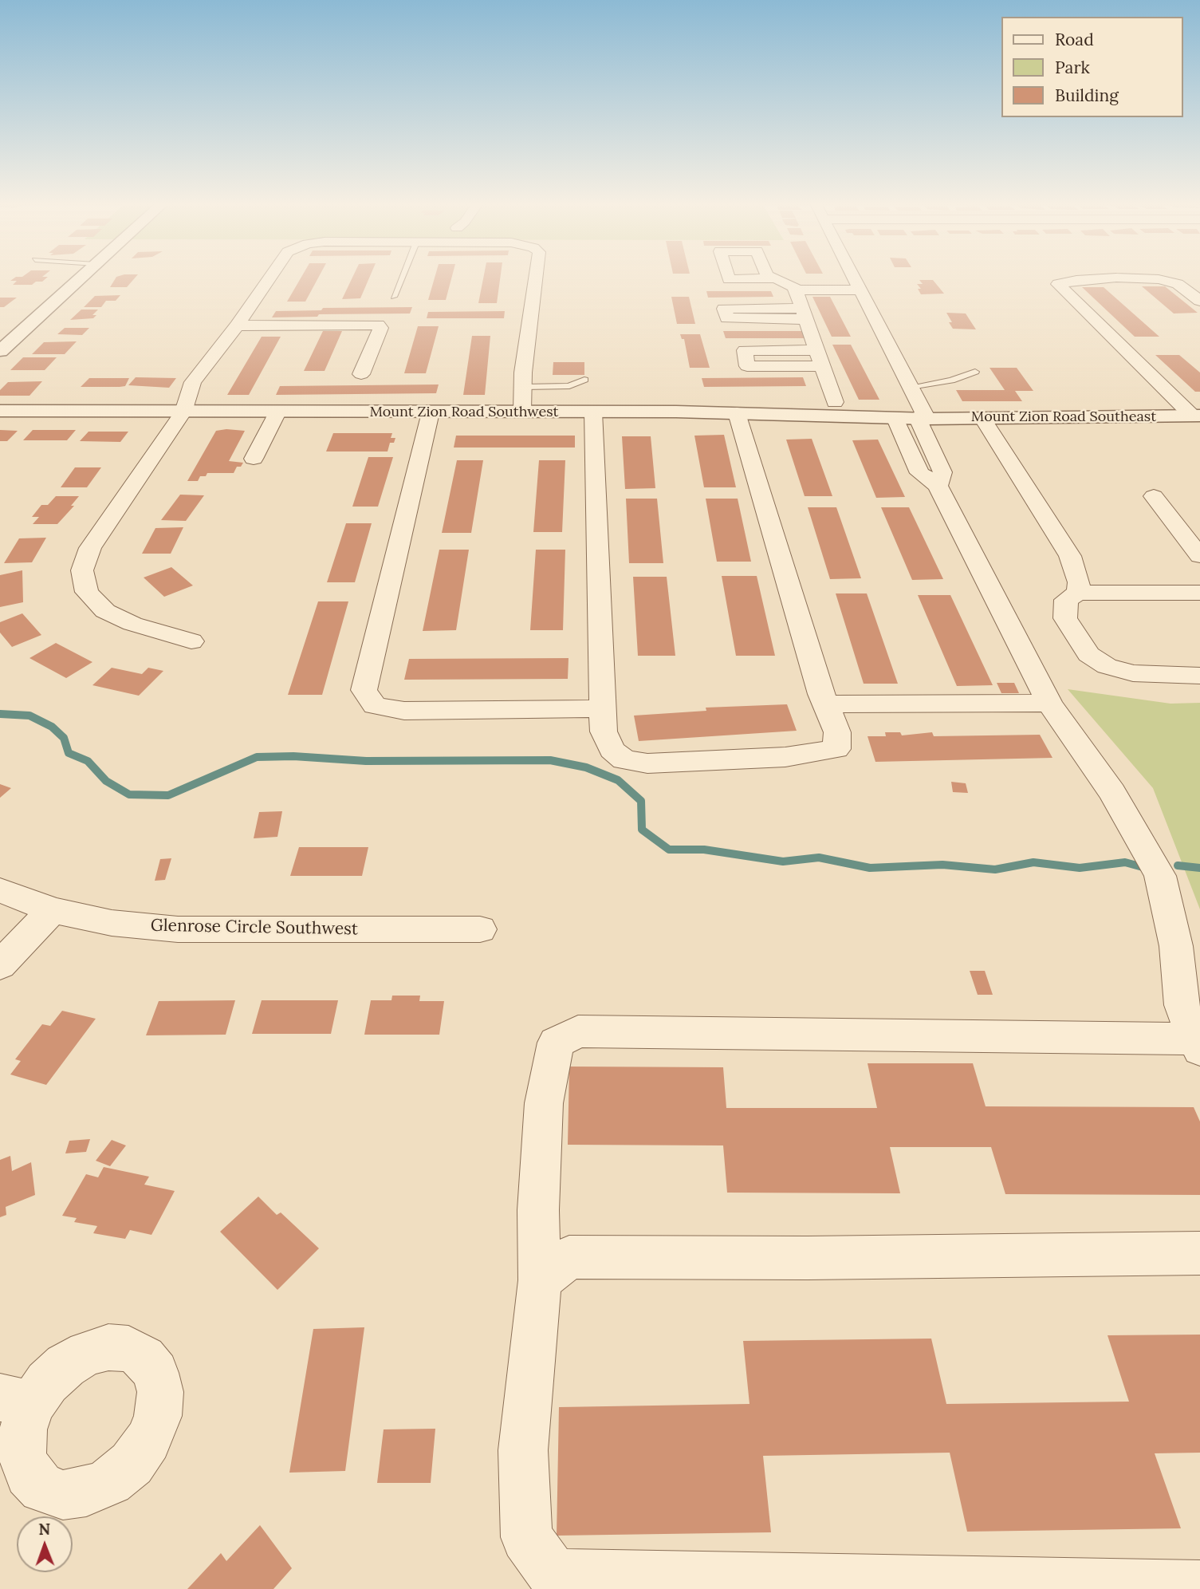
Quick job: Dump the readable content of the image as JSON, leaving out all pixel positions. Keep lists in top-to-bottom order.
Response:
{
  "streets": {
    "street": ["Mount Zion Road Southwest", "Mount Zion Road Southeast", "Glenrose Circle Southwest"]
  },
  "crossings": [
    ["Mount Zion Road Southwest", "Mount Zion Road Southeast"]
  ],
  "legend": ["Road", "Park", "Building"],
  "north": "top"
}
